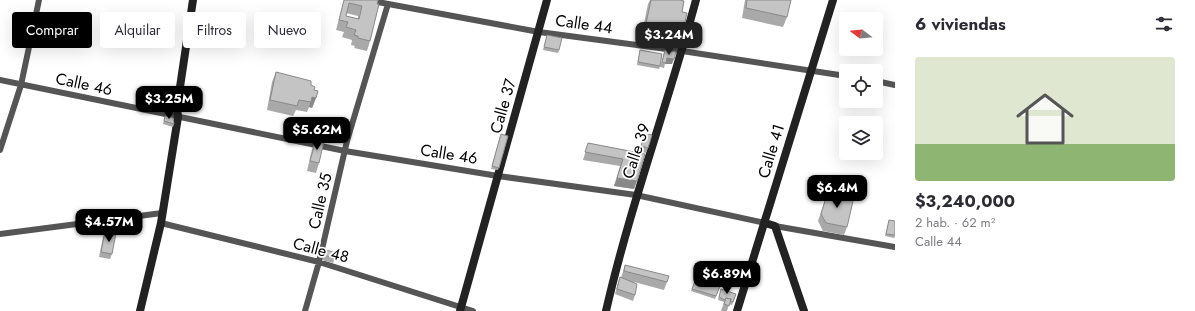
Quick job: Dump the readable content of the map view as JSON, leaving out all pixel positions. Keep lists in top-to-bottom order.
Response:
{
  "streets": {
    "street": [
      "Calle 44",
      "Calle 46",
      "Calle 37",
      "Calle 39",
      "Calle 41",
      "Calle 35",
      "Calle 48"
    ]
  },
  "crossings": [
    ["Calle 44", "Calle 37"],
    ["Calle 44", "Calle 39"],
    ["Calle 44", "Calle 41"],
    ["Calle 44", "Calle 35"],
    ["Calle 46", "Calle 37"],
    ["Calle 46", "Calle 39"],
    ["Calle 46", "Calle 41"],
    ["Calle 46", "Calle 35"],
    ["Calle 37", "Calle 48"],
    ["Calle 35", "Calle 48"]
  ],
  "north": "left",
  "page": {
    "heading": "6 viviendas",
    "chip": [
      "Comprar",
      "Alquilar",
      "Filtros",
      "Nuevo"
    ],
    "price": [
      "$3.24M",
      "$3.25M",
      "$5.62M",
      "$6.4M",
      "$4.57M",
      "$6.89M"
    ],
    "list": [
      {
        "name": "$3,240,000",
        "note": "2 hab. · 62 m² · Calle 44"
      }
    ]
  }
}
